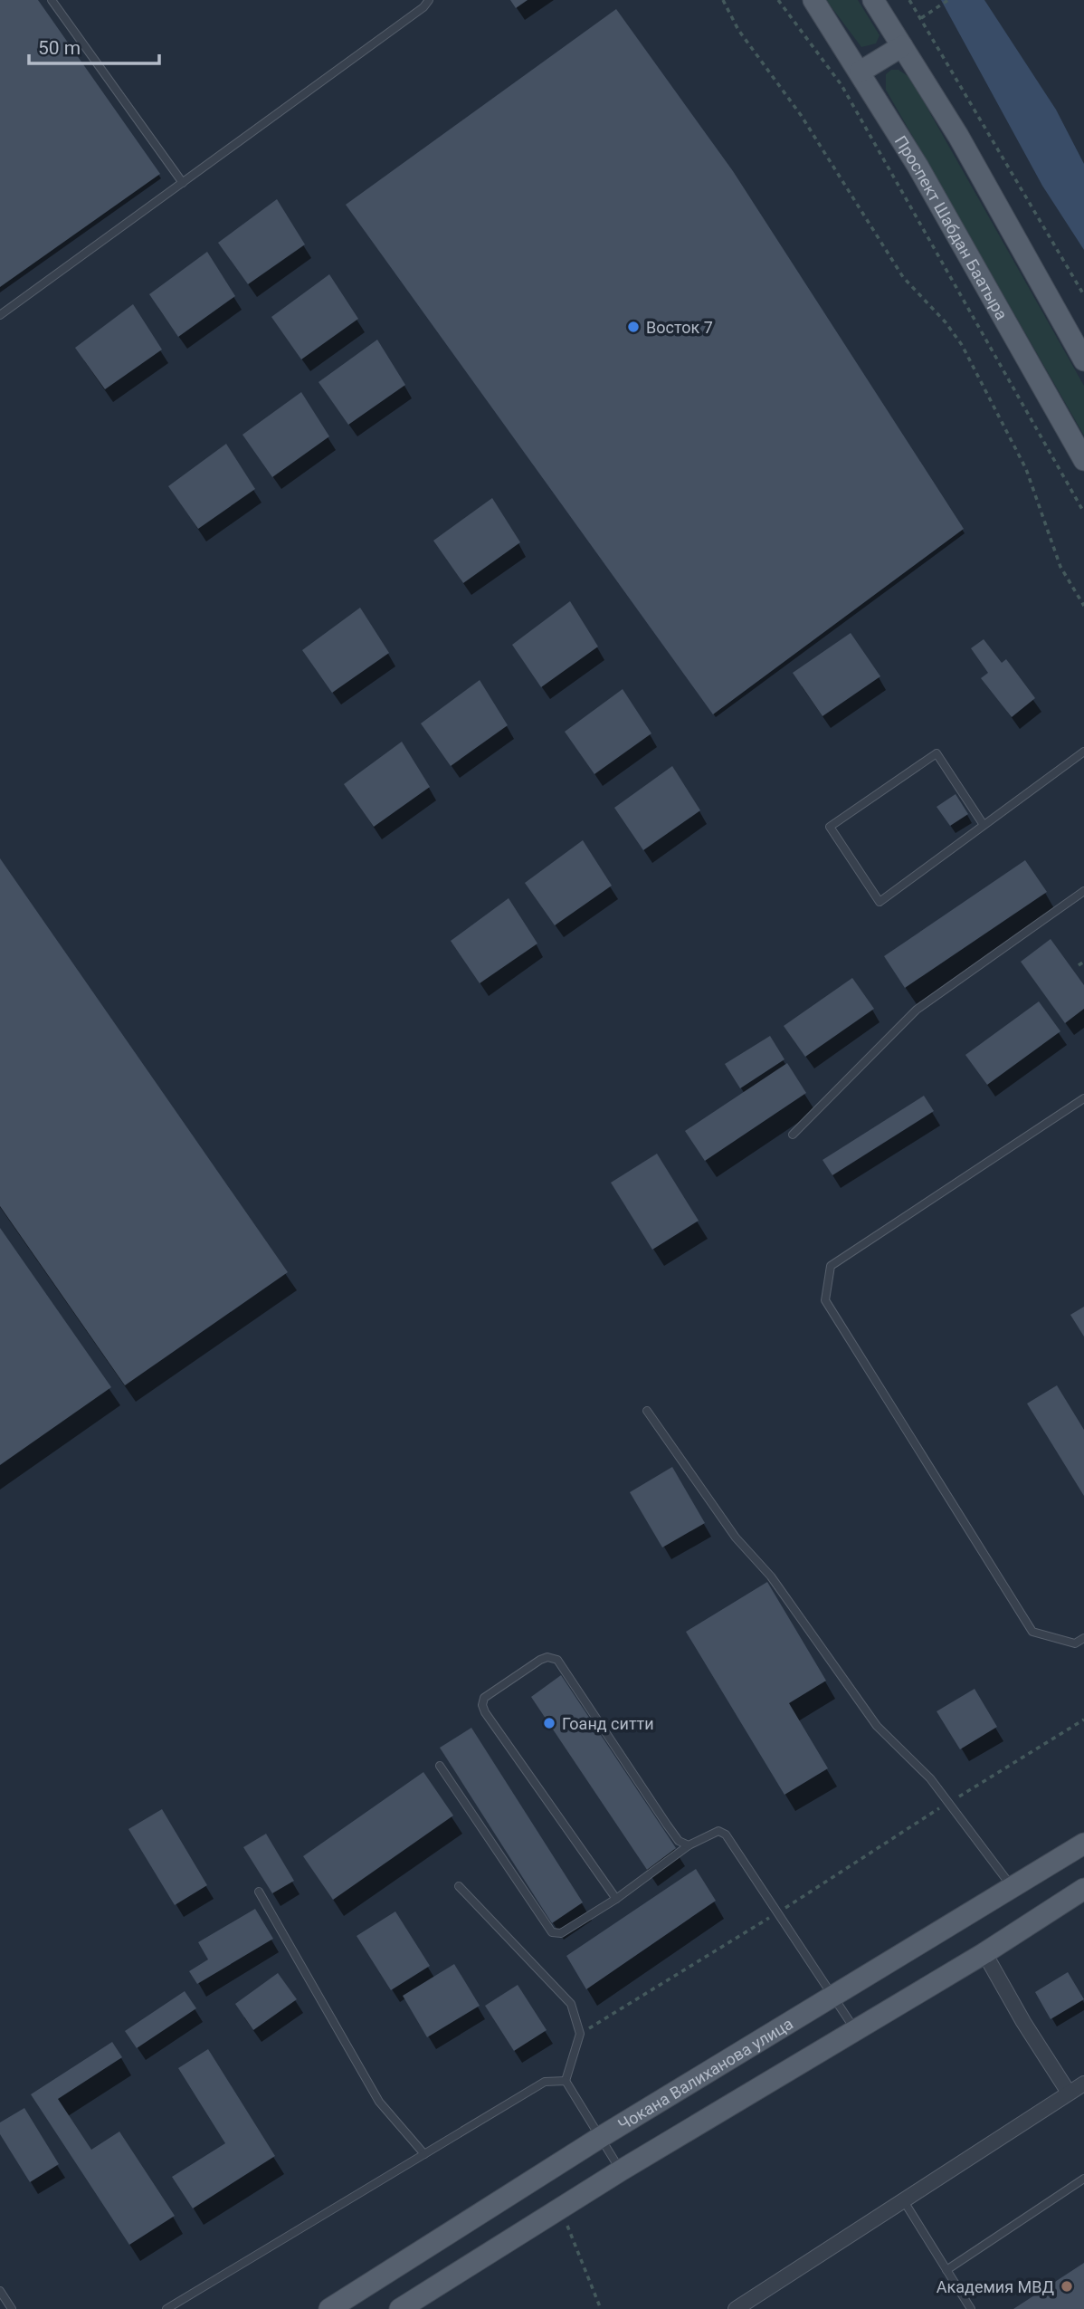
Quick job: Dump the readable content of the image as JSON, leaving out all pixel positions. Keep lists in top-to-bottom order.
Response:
{
  "streets": {
    "main road": ["Проспект Шабдан Баатыра", "Чокана Валиханова улица"]
  },
  "places": ["Восток 7", "Гоанд ситти", "Академия МВД"],
  "scale_bar": "50 m"
}
